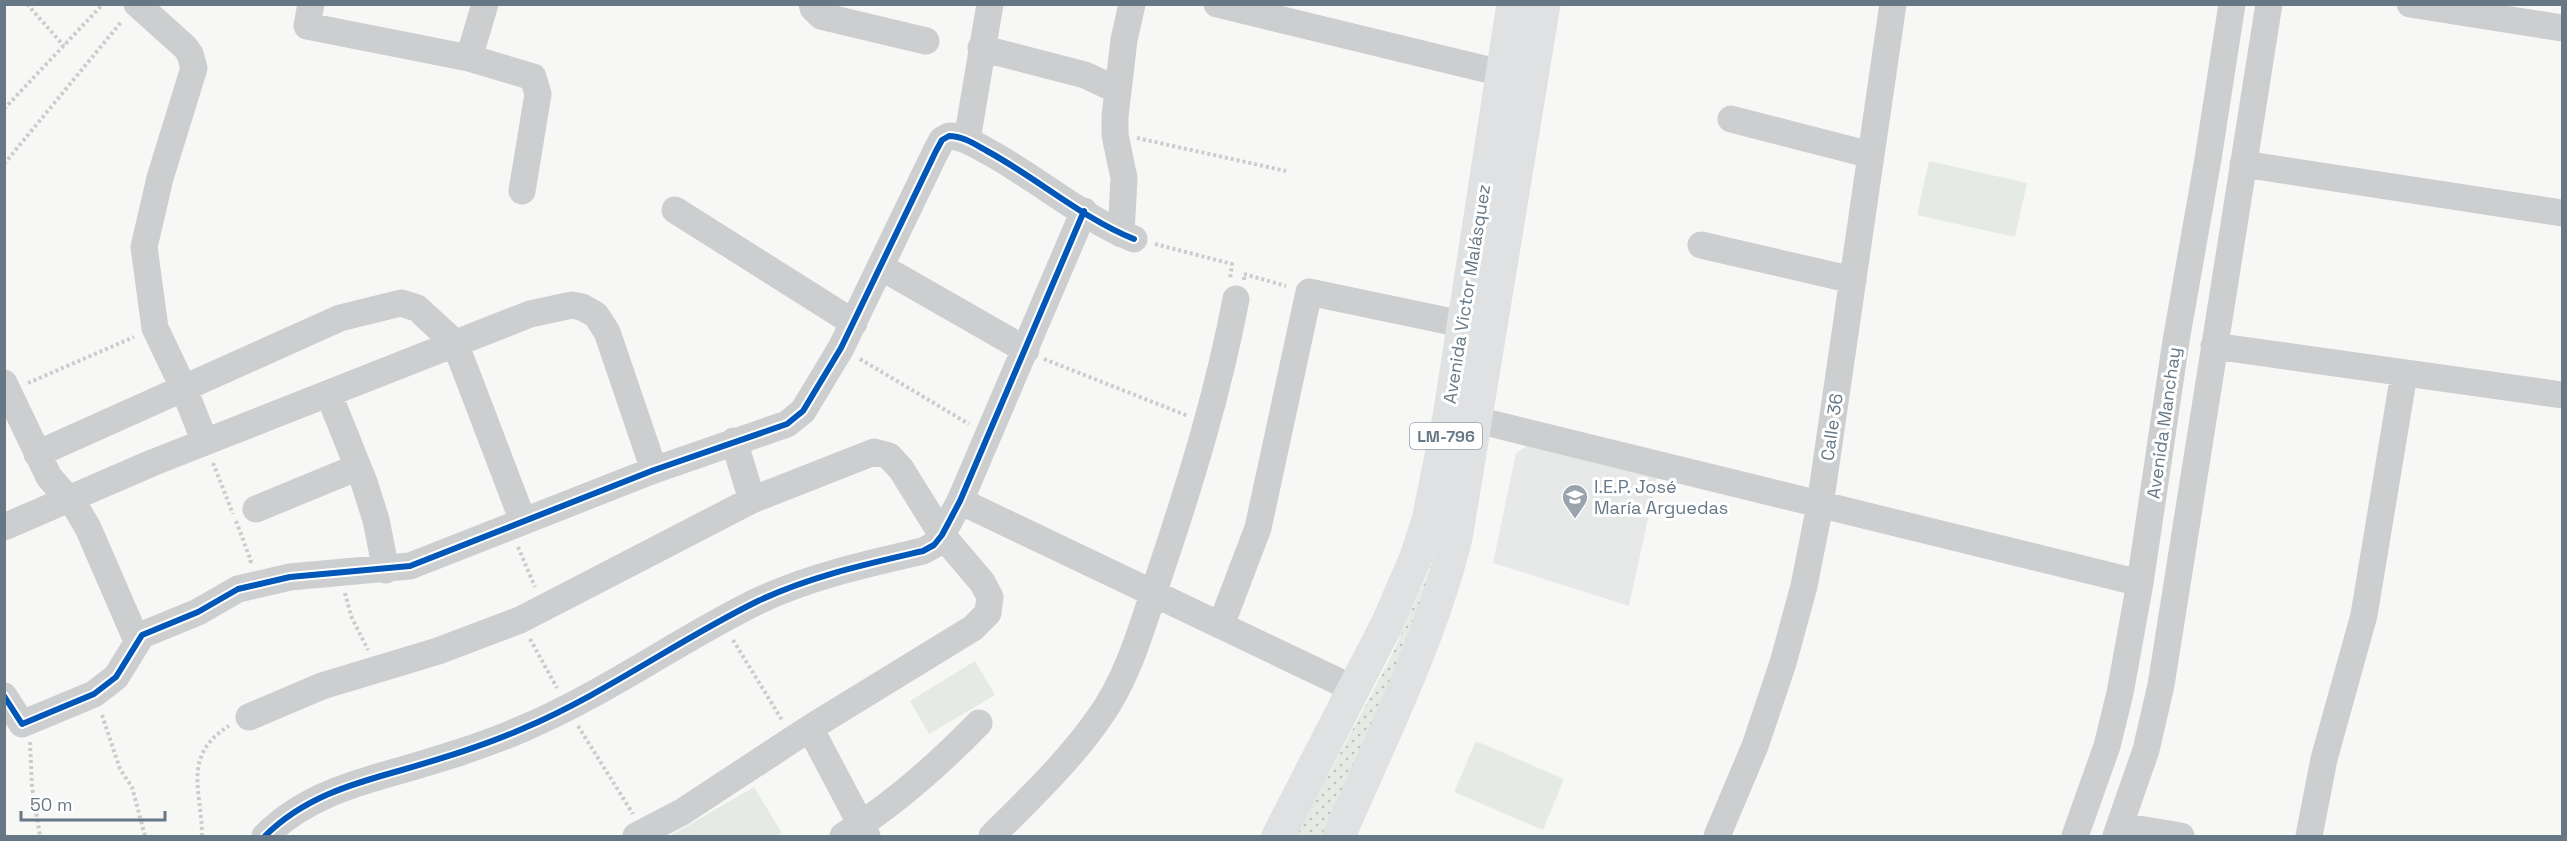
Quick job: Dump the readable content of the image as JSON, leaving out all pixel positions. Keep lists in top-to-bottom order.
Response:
{
  "streets": {
    "main road": ["Avenida Victor Malásquez", "LM-796"],
    "street": ["Avenida Manchay", "Calle 36"]
  },
  "places": {
    "school or university": ["I.E.P. José María Arguedas"]
  },
  "scale_bar": "50 m"
}
